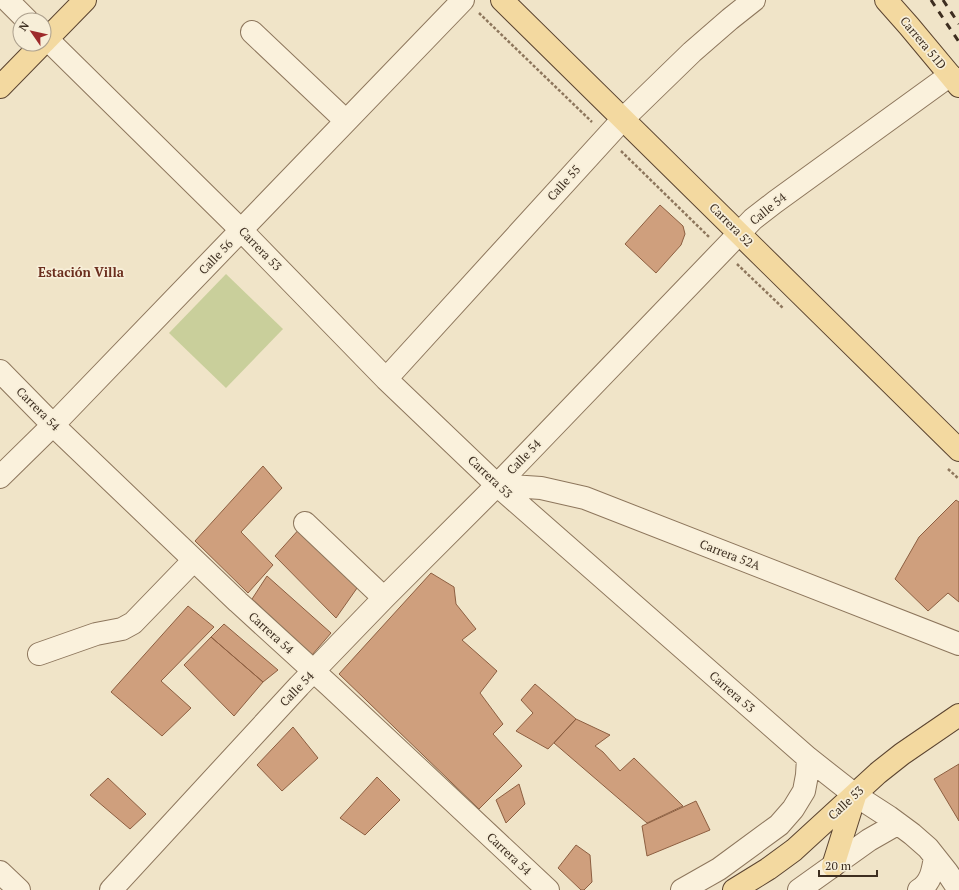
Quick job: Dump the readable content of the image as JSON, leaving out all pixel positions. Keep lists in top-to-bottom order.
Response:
{
  "streets": {
    "main road": ["Carrera 51D", "Carrera 52", "Calle 53"],
    "street": [
      "Calle 55",
      "Calle 54",
      "Carrera 53",
      "Calle 56",
      "Carrera 54",
      "Carrera 52A"
    ]
  },
  "crossings": [
    ["Carrera 51D", "Calle 54"],
    ["Calle 55", "Carrera 52"],
    ["Calle 55", "Carrera 53"],
    ["Calle 54", "Carrera 52"],
    ["Calle 54", "Carrera 53"],
    ["Calle 54", "Carrera 54"],
    ["Calle 54", "Carrera 52A"],
    ["Carrera 53", "Calle 56"],
    ["Carrera 53", "Carrera 52A"],
    ["Carrera 53", "Calle 53"],
    ["Calle 56", "Carrera 54"]
  ],
  "districts": ["Estación Villa"],
  "scale_bar": "20 m",
  "north": "top left"
}
